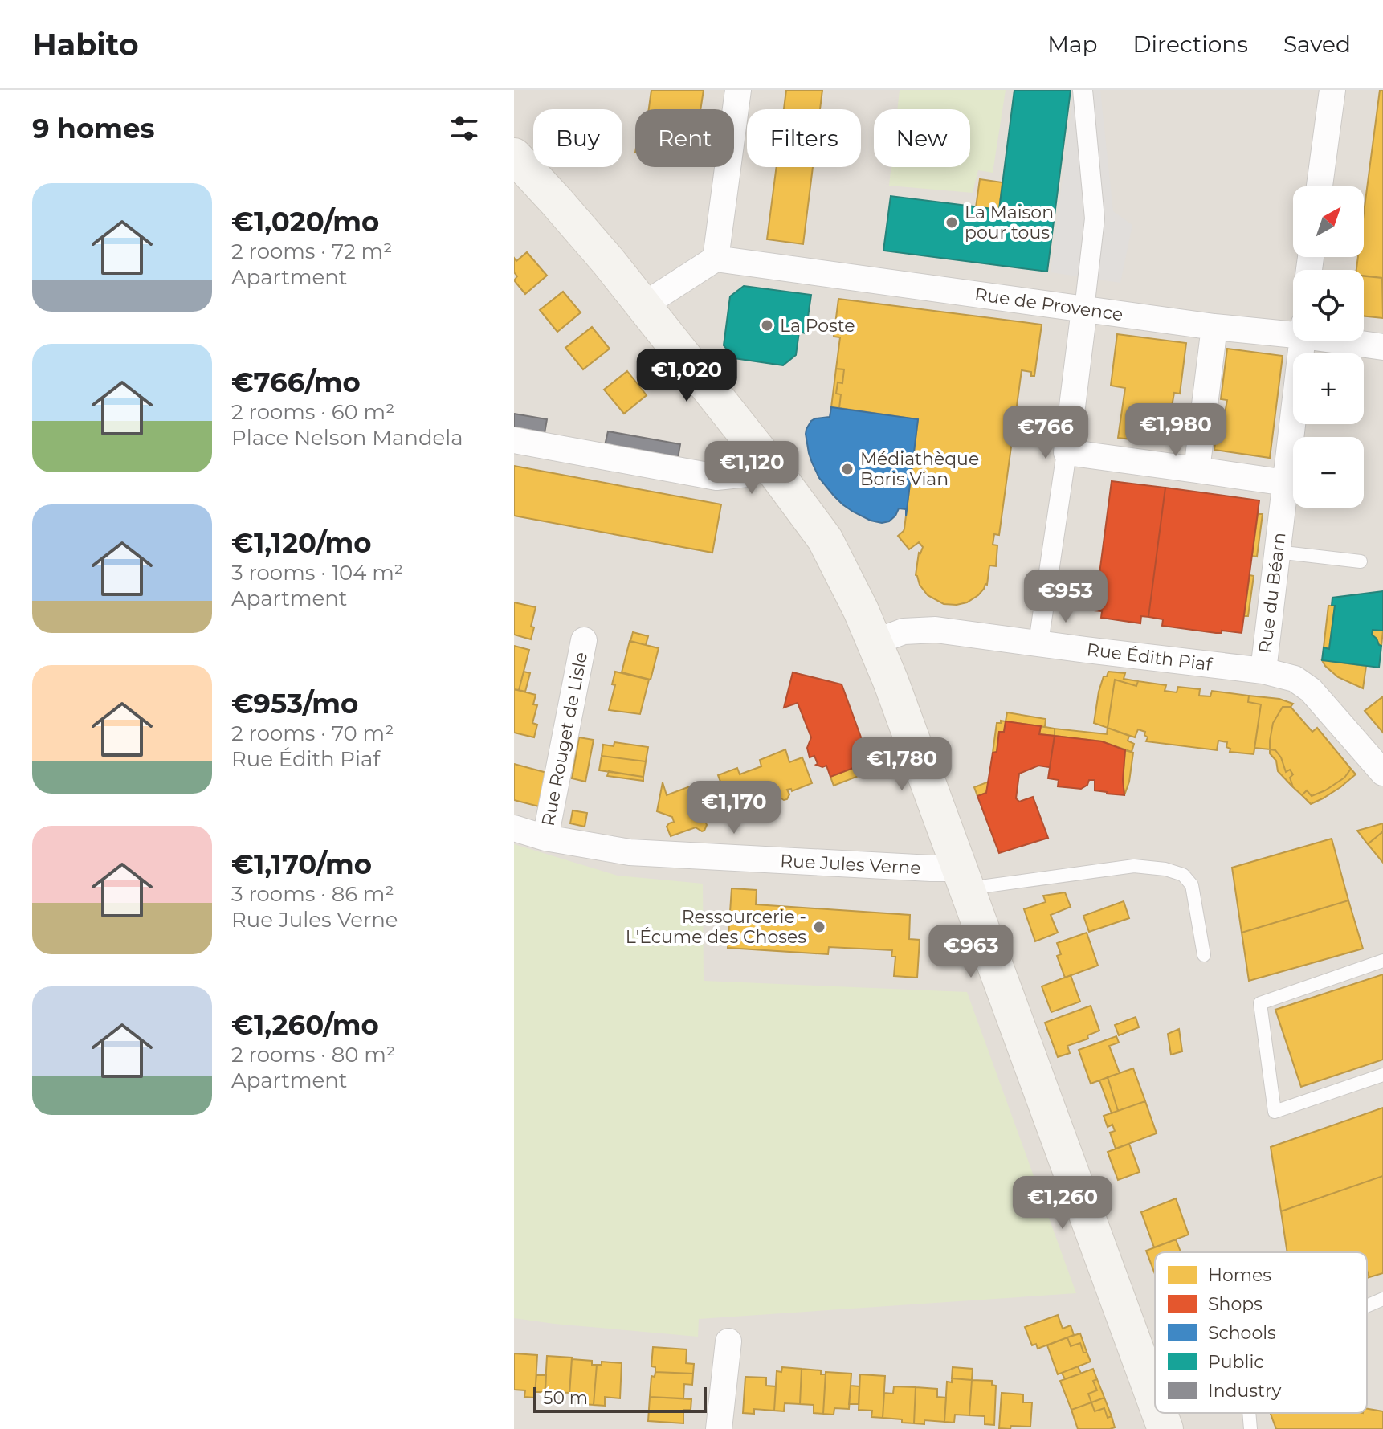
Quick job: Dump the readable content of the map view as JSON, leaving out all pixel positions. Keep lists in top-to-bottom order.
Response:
{
  "streets": {
    "street": [
      "Rue de Provence",
      "Rue du Béarn",
      "Rue Édith Piaf",
      "Rue Rouget de Lisle",
      "Rue Jules Verne"
    ]
  },
  "crossings": [
    ["Rue du Béarn", "Rue Édith Piaf"],
    ["Rue Rouget de Lisle", "Rue Jules Verne"]
  ],
  "places": [
    "La Maison pour tous",
    "La Poste",
    "Médiathèque Boris Vian",
    "Ressourcerie - L'Écume des Choses"
  ],
  "legend": [
    "Homes",
    "Shops",
    "Schools",
    "Public",
    "Industry"
  ],
  "scale_bar": "50 m",
  "north": "top right",
  "page": {
    "header": "Habito",
    "nav": ["Map", "Directions", "Saved"],
    "heading": "9 homes",
    "chip": [
      "Buy",
      "Rent",
      "Filters",
      "New"
    ],
    "list": [
      {
        "name": "€1,020/mo",
        "note": "2 rooms · 72 m² · Apartment"
      },
      {
        "name": "€766/mo",
        "note": "2 rooms · 60 m² · Place Nelson Mandela"
      },
      {
        "name": "€1,120/mo",
        "note": "3 rooms · 104 m² · Apartment"
      },
      {
        "name": "€953/mo",
        "note": "2 rooms · 70 m² · Rue Édith Piaf"
      },
      {
        "name": "€1,170/mo",
        "note": "3 rooms · 86 m² · Rue Jules Verne"
      },
      {
        "name": "€1,260/mo",
        "note": "2 rooms · 80 m² · Apartment"
      }
    ],
    "map_buttons": ["+", "−"],
    "price": [
      "€1,020",
      "€1,980",
      "€766",
      "€1,120",
      "€953",
      "€1,780",
      "€1,170",
      "€963",
      "€1,260"
    ],
    "scale": "50 m"
  }
}
